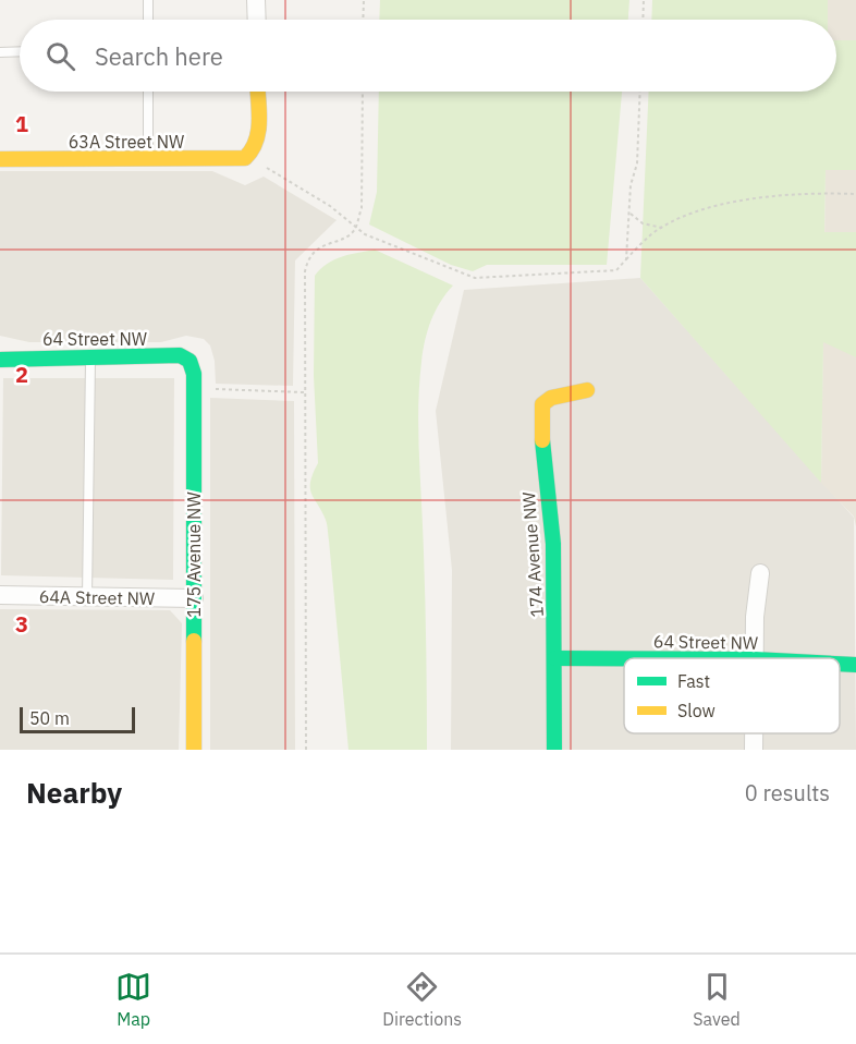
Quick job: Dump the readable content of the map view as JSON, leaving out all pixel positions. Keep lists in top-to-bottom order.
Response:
{
  "streets": {
    "street": [
      "63A Street NW",
      "64 Street NW",
      "175 Avenue NW",
      "174 Avenue NW",
      "64A Street NW"
    ]
  },
  "crossings": [
    ["64 Street NW", "175 Avenue NW"],
    ["64 Street NW", "174 Avenue NW"],
    ["175 Avenue NW", "64A Street NW"]
  ],
  "legend": ["Fast", "Slow"],
  "scale_bar": "50 m",
  "page": {
    "search": "Search here",
    "scale": "50 m",
    "heading": ["Nearby", "0 results"],
    "nav": ["Map", "Directions", "Saved"]
  },
  "grid": {
    "rows": ["1", "2", "3"]
  }
}
